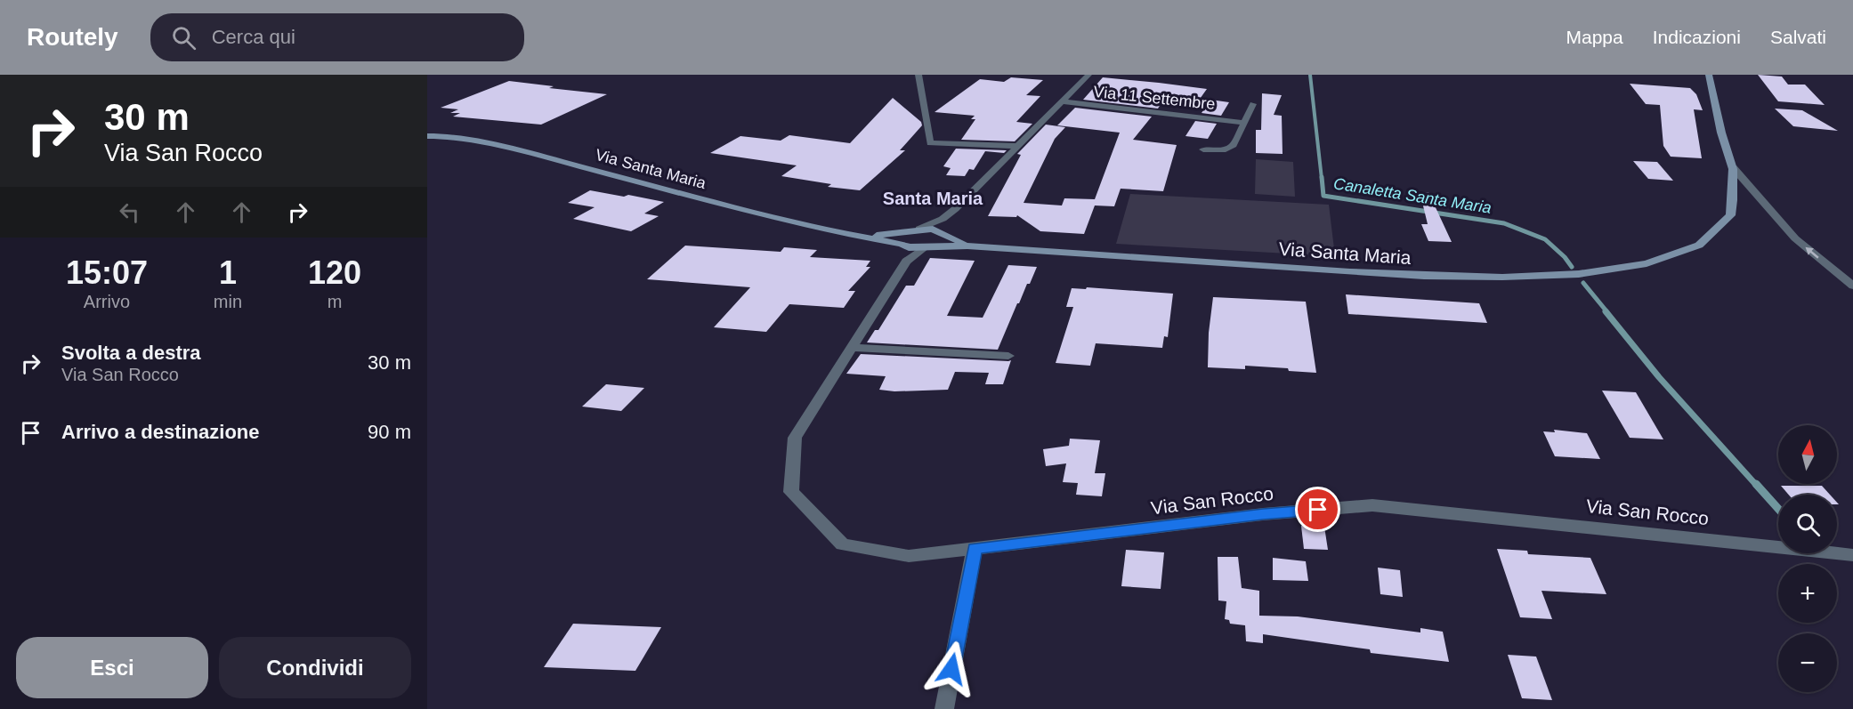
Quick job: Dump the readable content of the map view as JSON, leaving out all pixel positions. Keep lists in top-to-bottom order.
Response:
{
  "streets": {
    "main road": ["Via Santa Maria"],
    "street": ["Via 11 Settembre", "Via San Rocco"]
  },
  "crossings": [
    ["Via Santa Maria", "Via San Rocco"]
  ],
  "districts": ["Santa Maria"],
  "water": ["Canaletta Santa Maria"],
  "north": "top",
  "page": {
    "header": "Routely",
    "search": "Cerca qui",
    "nav": ["Mappa", "Indicazioni", "Salvati"],
    "turn": ["30 m", "Via San Rocco"],
    "eta": [
      "15:07",
      "Arrivo",
      "1",
      "min",
      "120",
      "m"
    ],
    "list": [
      {
        "name": "Svolta a destra",
        "note": "Via San Rocco",
        "value": "30 m"
      },
      {
        "name": "Arrivo a destinazione",
        "value": "90 m"
      }
    ],
    "map_buttons": ["+", "−"],
    "buttons": ["Esci", "Condividi"]
  }
}
